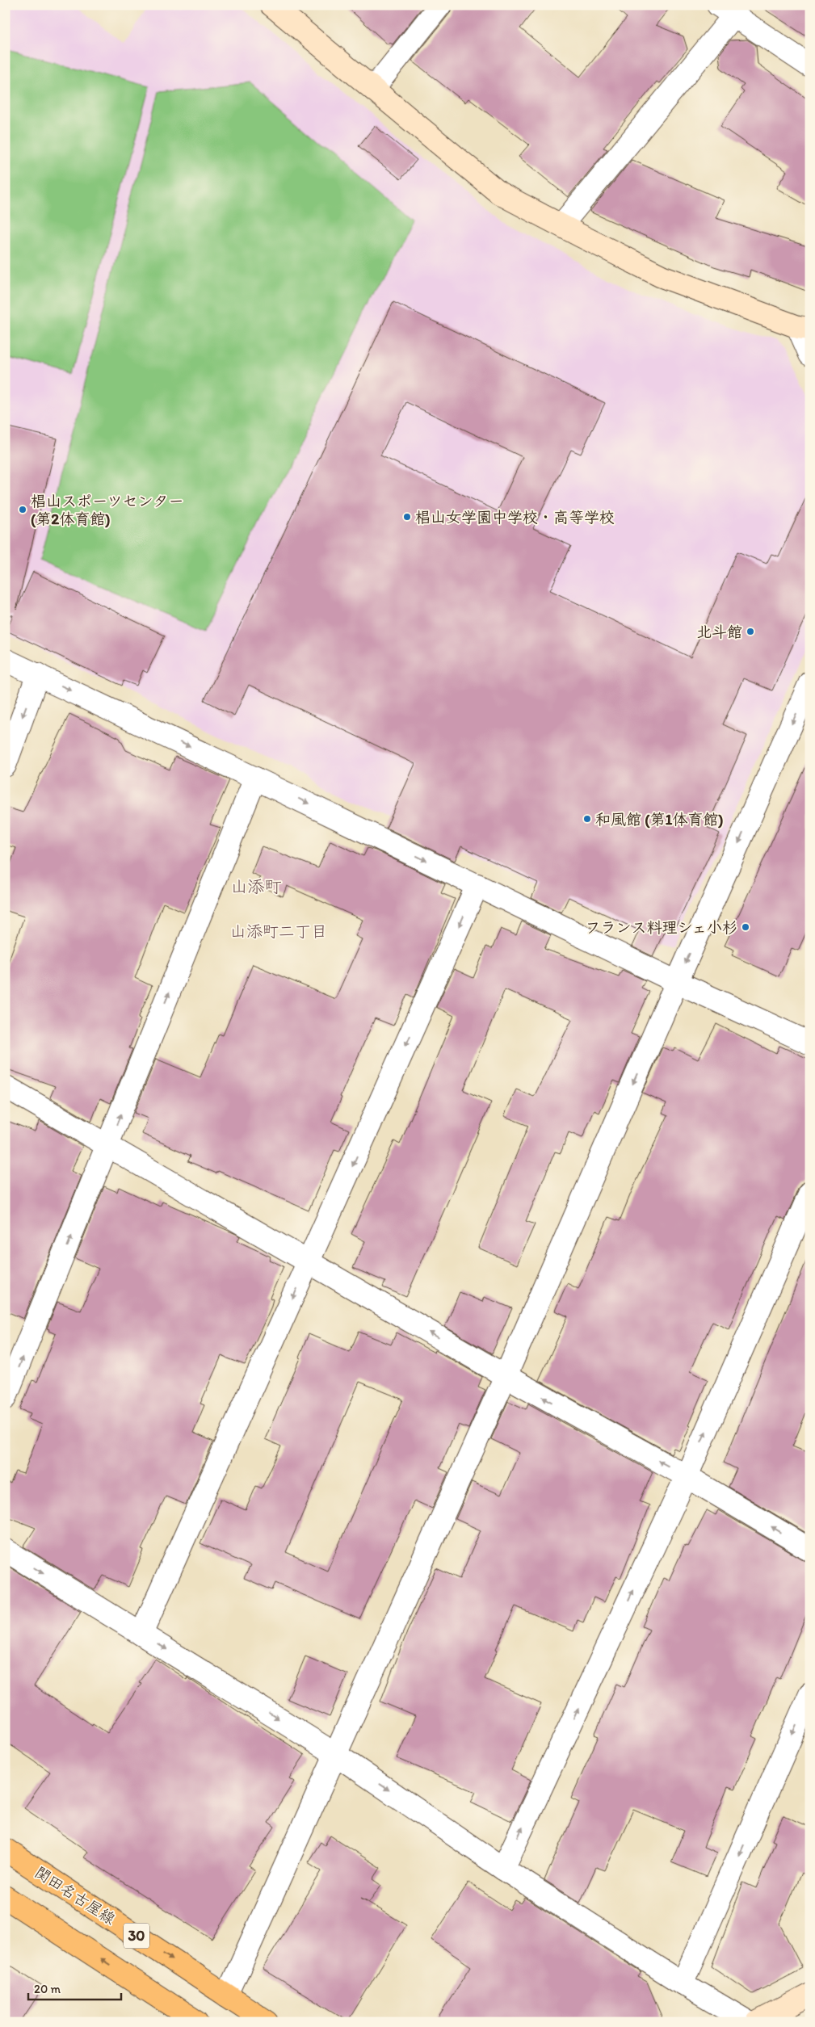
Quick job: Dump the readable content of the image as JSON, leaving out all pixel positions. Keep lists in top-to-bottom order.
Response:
{
  "streets": {
    "main road": ["関田名古屋線", "30"]
  },
  "districts": ["山添町", "山添町二丁目"],
  "places": [
    "椙山スポーツセンター (第2体育館)",
    "椙山女学園中学校・高等学校",
    "北斗館",
    "和風館 (第1体育館)",
    "フランス料理シェ小杉"
  ],
  "scale_bar": "20 m"
}
